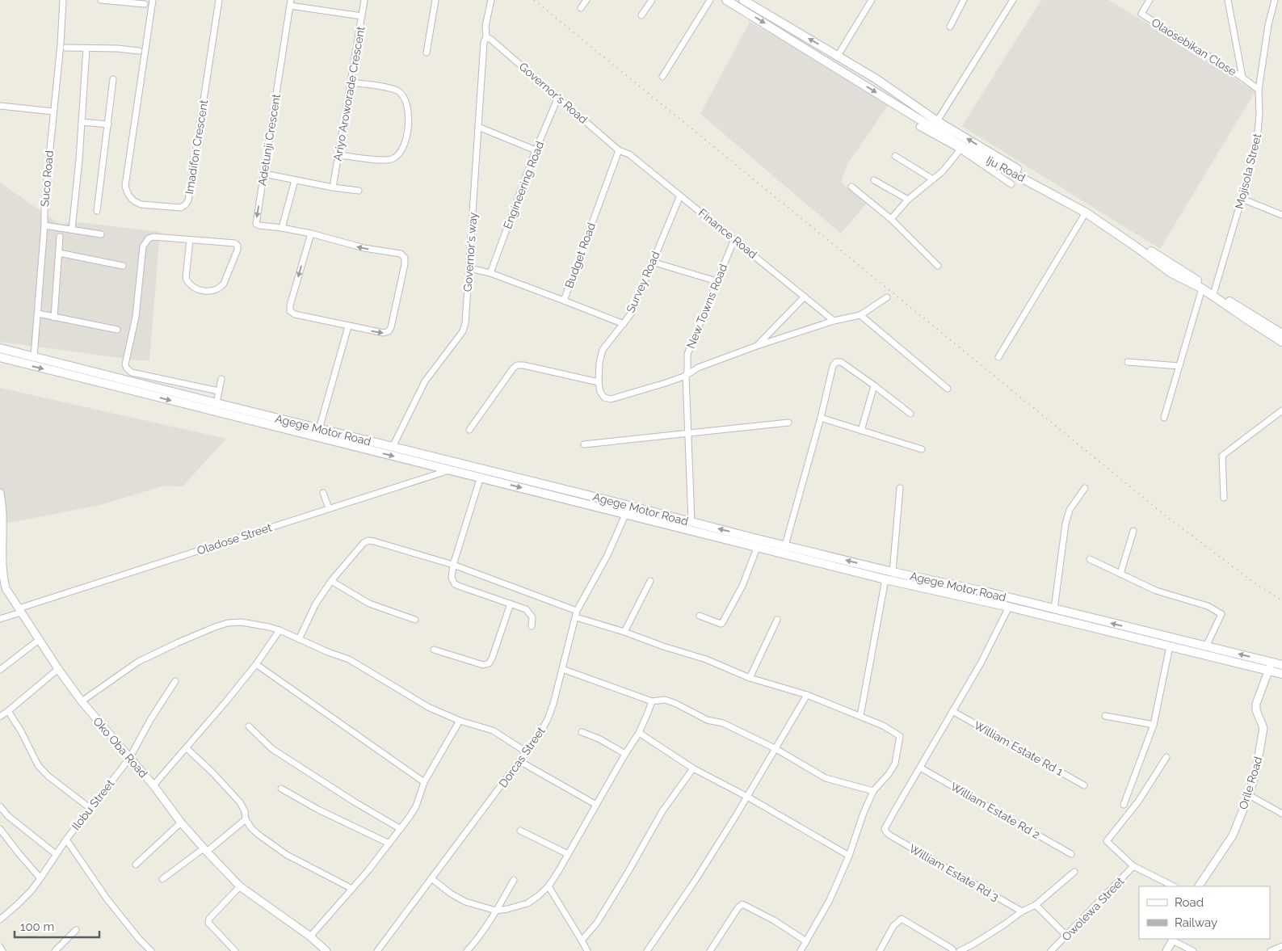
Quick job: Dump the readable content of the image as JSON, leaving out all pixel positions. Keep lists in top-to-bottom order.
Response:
{
  "streets": {
    "main road": ["Iju Road", "Agege Motor Road"],
    "street": [
      "Olaosebikan Close",
      "Governor's Road",
      "Ariyo Aroworade Crescent",
      "Adetunji Crescent",
      "Imadifon Crescent",
      "Mojisola Street",
      "Suco Road",
      "Engineering Road",
      "Finance Road",
      "Governor's way",
      "Budget Road",
      "Survey Road",
      "New Towns Road",
      "Oladose Street",
      "Oko Oba Road",
      "William Estate Rd 1",
      "Dorcas Street",
      "Orile Road",
      "Ilobu Street",
      "William Estate Rd 2",
      "William Estate Rd 3",
      "Owolewa Street"
    ]
  },
  "crossings": [
    ["Olaosebikan Close", "Mojisola Street"],
    ["Governor's Road", "Engineering Road"],
    ["Governor's Road", "Finance Road"],
    ["Governor's Road", "Governor's way"],
    ["Governor's Road", "Budget Road"],
    ["Iju Road", "Mojisola Street"],
    ["Suco Road", "Agege Motor Road"],
    ["Finance Road", "Budget Road"],
    ["Finance Road", "Survey Road"],
    ["Finance Road", "New Towns Road"],
    ["Governor's way", "Agege Motor Road"],
    ["Budget Road", "Survey Road"],
    ["New Towns Road", "Agege Motor Road"],
    ["Agege Motor Road", "Oladose Street"],
    ["Agege Motor Road", "Dorcas Street"],
    ["Agege Motor Road", "Orile Road"],
    ["Oladose Street", "Oko Oba Road"],
    ["Oko Oba Road", "Ilobu Street"],
    ["William Estate Rd 2", "William Estate Rd 3"]
  ],
  "legend": ["Road", "Railway"],
  "scale_bar": "100 m"
}
